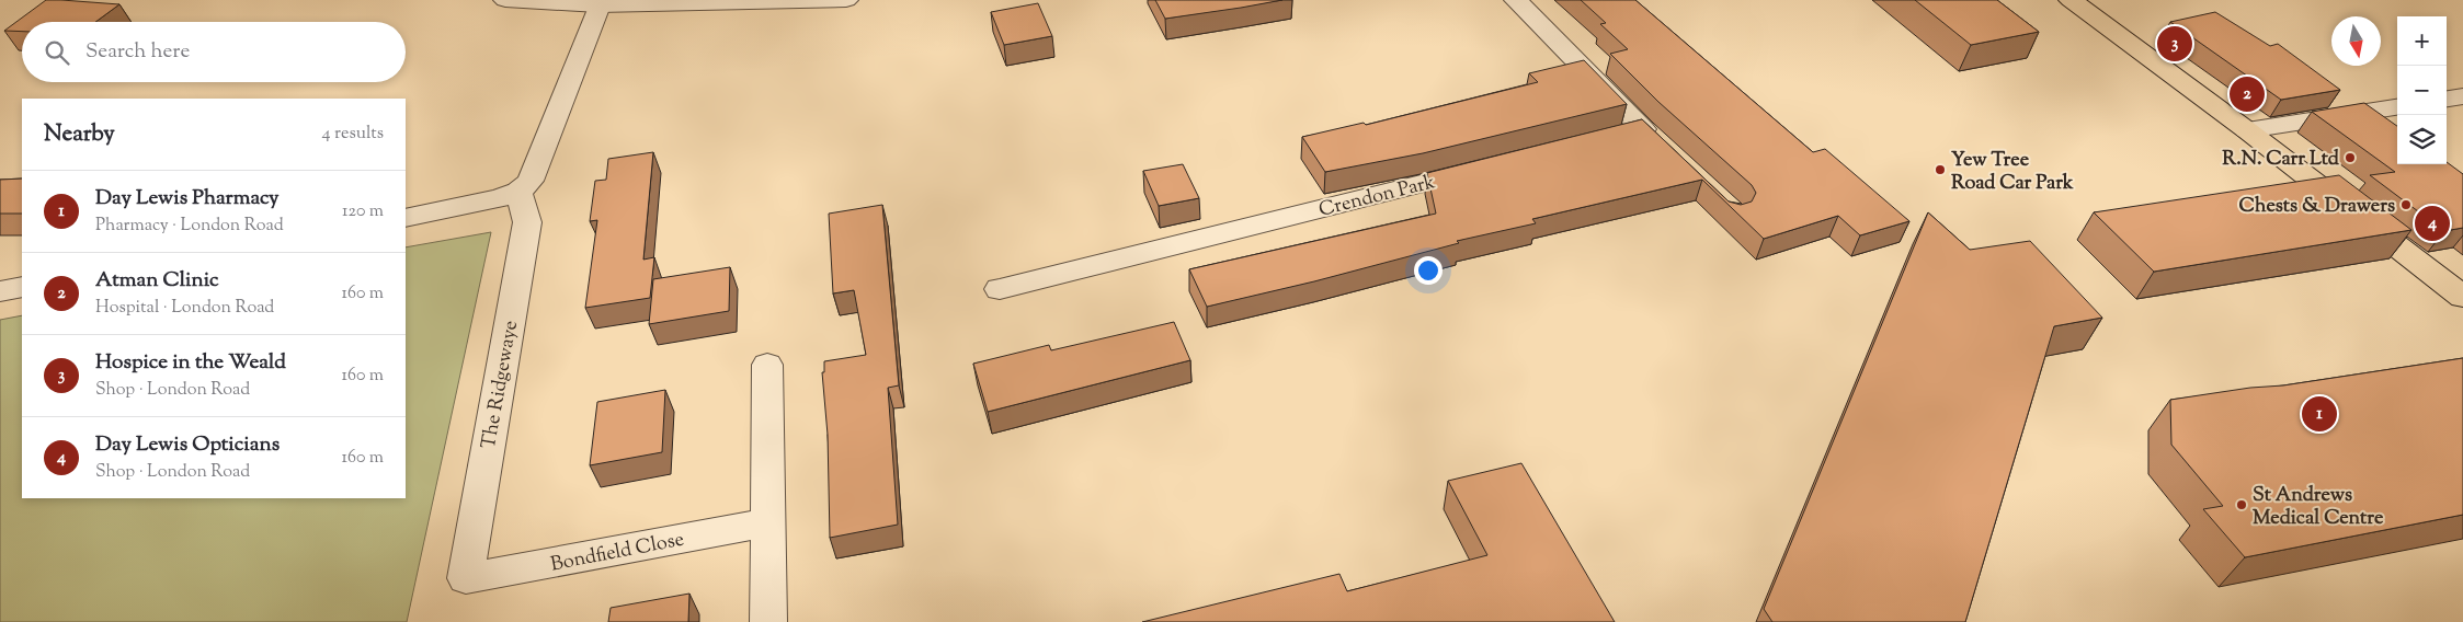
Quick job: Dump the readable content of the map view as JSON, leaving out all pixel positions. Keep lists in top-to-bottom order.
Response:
{
  "streets": {
    "street": ["Crendon Park", "The Ridgewaye", "Bondfield Close"]
  },
  "crossings": [
    ["The Ridgewaye", "Bondfield Close"]
  ],
  "places": [
    "R.N. Carr Ltd",
    "Yew Tree Road Car Park",
    "Chests & Drawers",
    "St Andrews Medical Centre"
  ],
  "north": "bottom",
  "page": {
    "map_buttons": ["+", "−"],
    "search": "Search here",
    "pins": [
      "3",
      "2",
      "4",
      "1"
    ],
    "heading": ["Nearby", "4 results"],
    "list": [
      {
        "mark": "1",
        "name": "Day Lewis Pharmacy",
        "note": "Pharmacy · London Road",
        "value": "120 m"
      },
      {
        "mark": "2",
        "name": "Atman Clinic",
        "note": "Hospital · London Road",
        "value": "160 m"
      },
      {
        "mark": "3",
        "name": "Hospice in the Weald",
        "note": "Shop · London Road",
        "value": "160 m"
      },
      {
        "mark": "4",
        "name": "Day Lewis Opticians",
        "note": "Shop · London Road",
        "value": "160 m"
      }
    ]
  }
}
